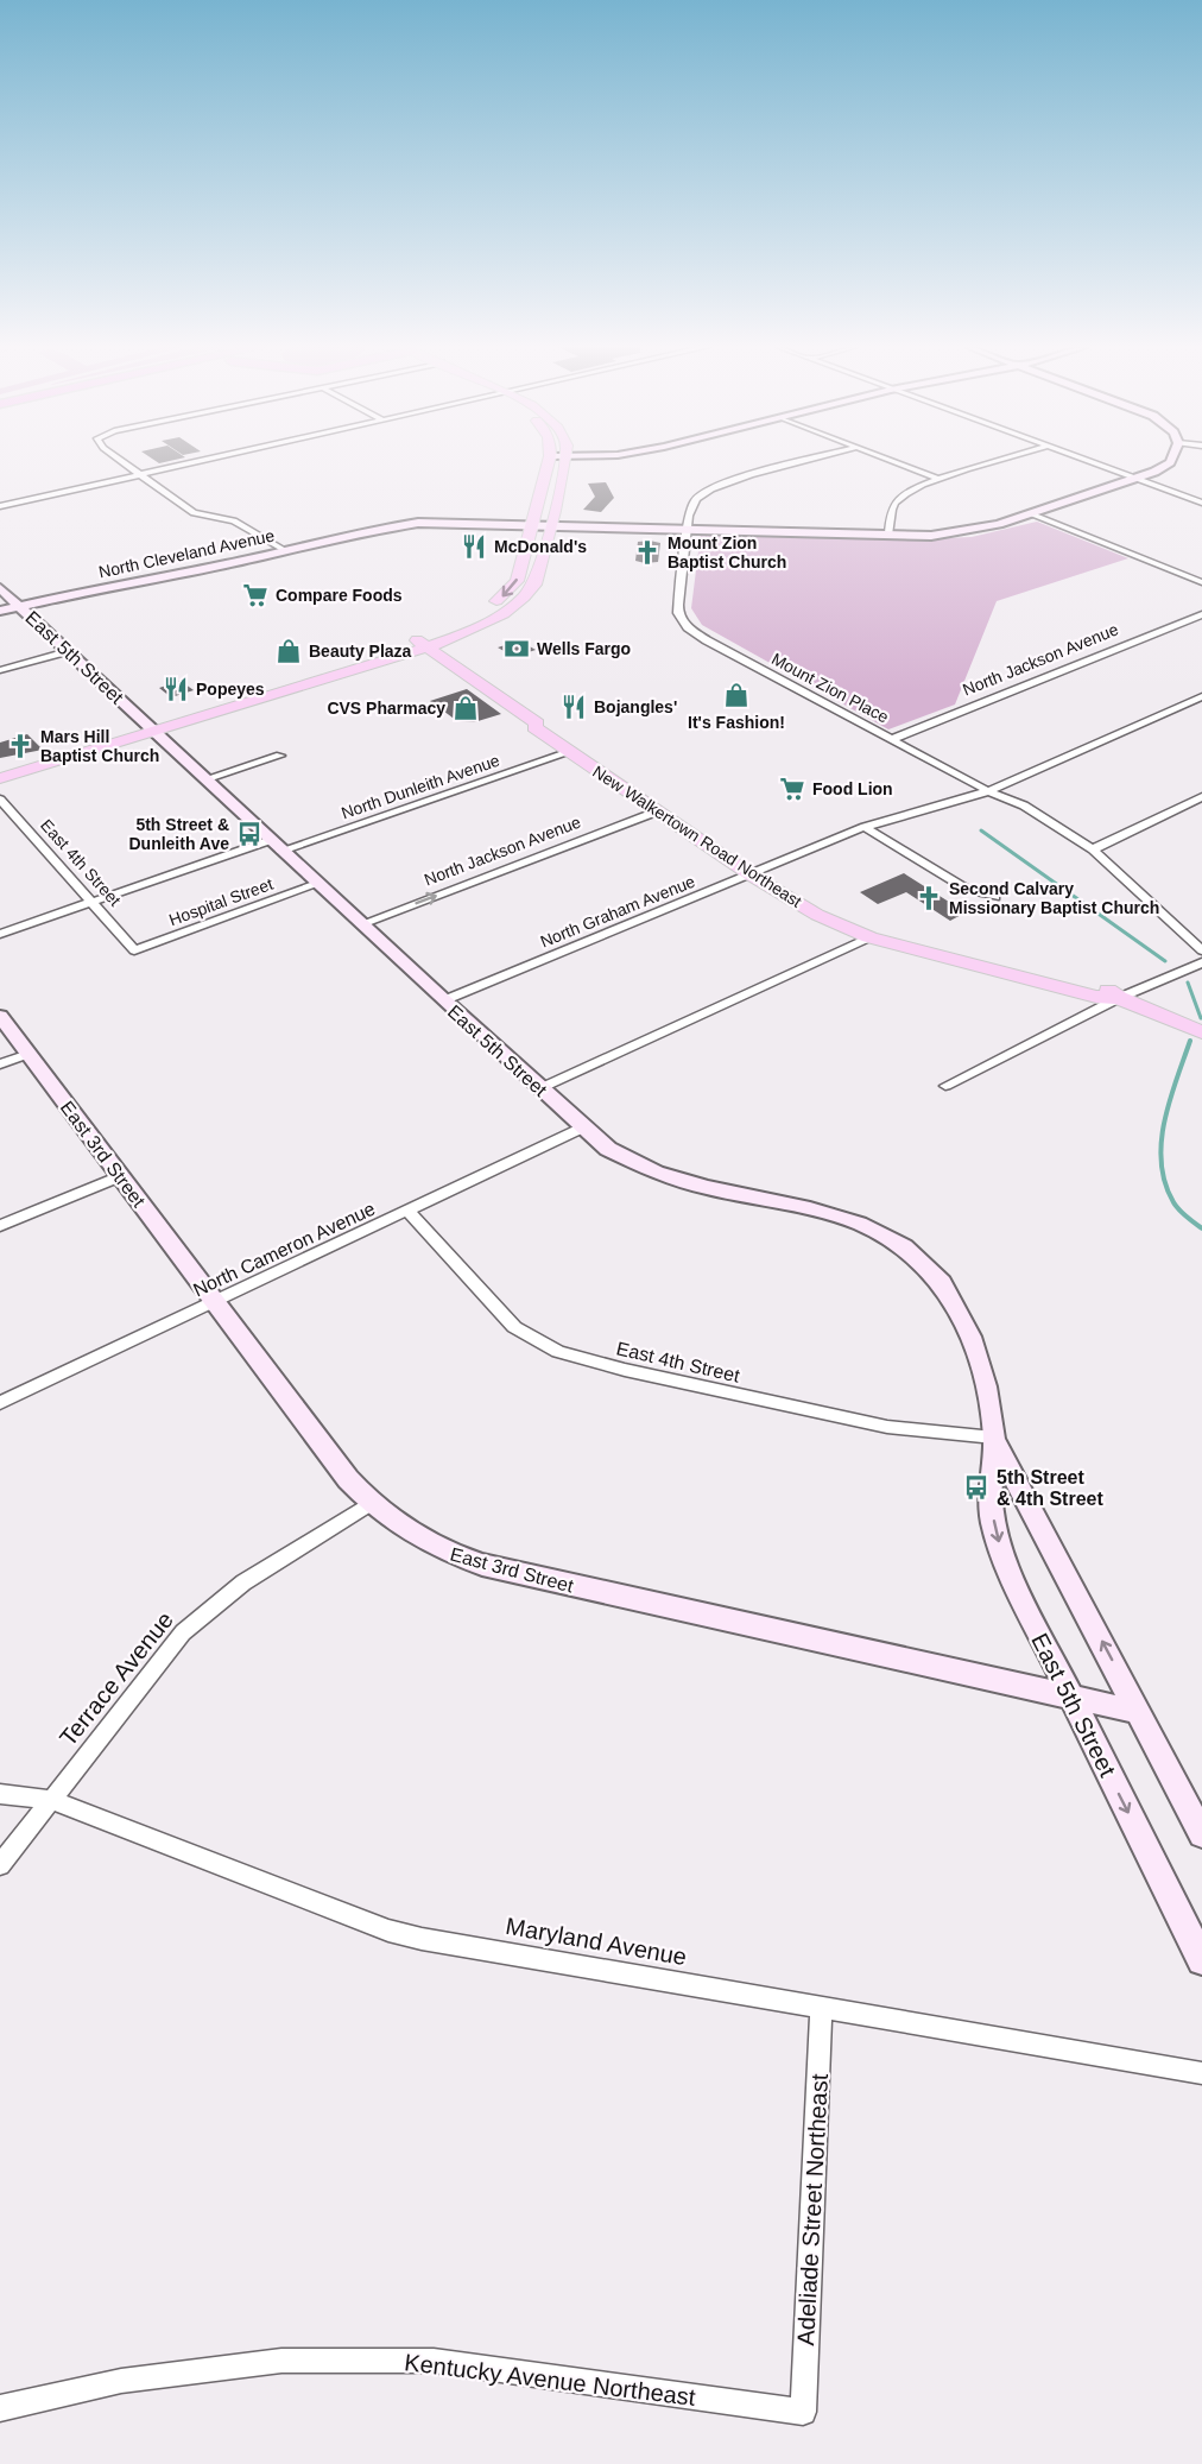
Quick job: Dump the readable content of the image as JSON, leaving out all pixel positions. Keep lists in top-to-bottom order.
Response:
{
  "streets": {
    "main road": ["New Walkertown Road Northeast"],
    "street": [
      "North Cleveland Avenue",
      "East 5th Street",
      "North Jackson Avenue",
      "Mount Zion Place",
      "North Dunleith Avenue",
      "East 4th Street",
      "Hospital Street",
      "North Graham Avenue",
      "East 3rd Street",
      "North Cameron Avenue",
      "Terrace Avenue",
      "Maryland Avenue",
      "Adeliade Street Northeast",
      "Kentucky Avenue Northeast"
    ]
  },
  "crossings": [
    ["North Cleveland Avenue", "East 5th Street"],
    ["North Cleveland Avenue", "Mount Zion Place"],
    ["East 5th Street", "North Jackson Avenue"],
    ["East 5th Street", "North Dunleith Avenue"],
    ["East 5th Street", "East 4th Street"],
    ["East 5th Street", "Hospital Street"],
    ["East 5th Street", "North Graham Avenue"],
    ["East 5th Street", "East 3rd Street"],
    ["East 5th Street", "North Cameron Avenue"],
    ["North Jackson Avenue", "Mount Zion Place"],
    ["North Jackson Avenue", "New Walkertown Road Northeast"],
    ["Mount Zion Place", "North Graham Avenue"],
    ["North Dunleith Avenue", "New Walkertown Road Northeast"],
    ["North Dunleith Avenue", "East 4th Street"],
    ["New Walkertown Road Northeast", "North Graham Avenue"],
    ["East 4th Street", "Hospital Street"],
    ["East 4th Street", "North Cameron Avenue"],
    ["East 3rd Street", "North Cameron Avenue"],
    ["East 3rd Street", "Terrace Avenue"],
    ["Terrace Avenue", "Maryland Avenue"],
    ["Maryland Avenue", "Adeliade Street Northeast"],
    ["Adeliade Street Northeast", "Kentucky Avenue Northeast"]
  ],
  "one_way": ["North Jackson Avenue"],
  "places": {
    "restaurant": ["McDonald's", "Popeyes", "Bojangles'"],
    "church": ["Mount Zion Baptist Church", "Mars Hill Baptist Church", "Second Calvary Missionary Baptist Church"],
    "supermarket": ["Compare Foods", "Food Lion"],
    "bank": ["Wells Fargo"],
    "shop": ["Beauty Plaza", "It's Fashion!", "CVS Pharmacy"],
    "bus stop": ["5th Street & Dunleith Ave", "5th Street & 4th Street"]
  }
}
